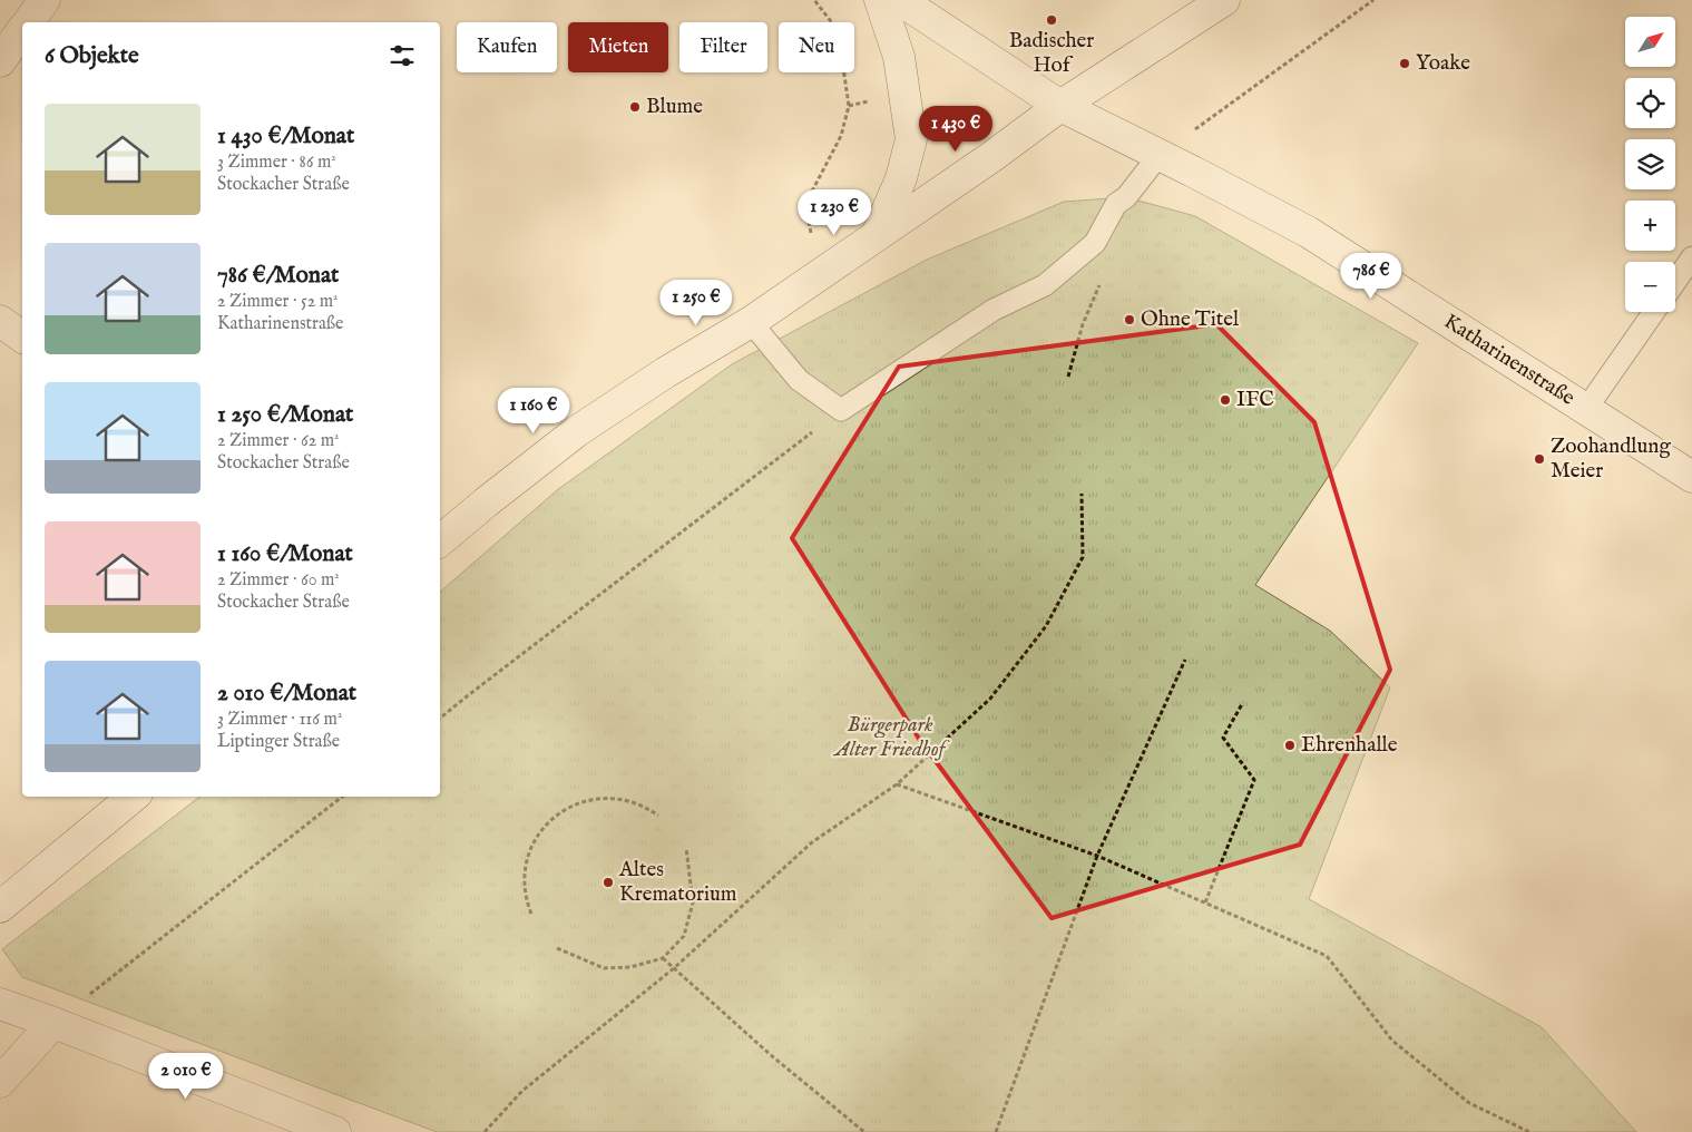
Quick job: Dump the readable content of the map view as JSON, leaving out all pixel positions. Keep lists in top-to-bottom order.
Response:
{
  "streets": {
    "street": ["Katharinenstraße"]
  },
  "parks": ["Bürgerpark Alter Friedhof"],
  "places": [
    "Badischer Hof",
    "Yoake",
    "Blume",
    "Ohne Titel",
    "IFC",
    "Zoohandlung Meier",
    "Ehrenhalle",
    "Altes Krematorium"
  ],
  "north": "top right",
  "page": {
    "map_buttons": ["+", "−"],
    "chip": [
      "Kaufen",
      "Mieten",
      "Filter",
      "Neu"
    ],
    "heading": "6 Objekte",
    "list": [
      {
        "name": "1 430 €/Monat",
        "note": "3 Zimmer · 86 m² · Stockacher Straße"
      },
      {
        "name": "786 €/Monat",
        "note": "2 Zimmer · 52 m² · Katharinenstraße"
      },
      {
        "name": "1 250 €/Monat",
        "note": "2 Zimmer · 62 m² · Stockacher Straße"
      },
      {
        "name": "1 160 €/Monat",
        "note": "2 Zimmer · 60 m² · Stockacher Straße"
      },
      {
        "name": "2 010 €/Monat",
        "note": "3 Zimmer · 116 m² · Liptinger Straße"
      }
    ],
    "price": [
      "1 430 €",
      "1 230 €",
      "786 €",
      "1 250 €",
      "1 160 €",
      "2 010 €"
    ]
  }
}
